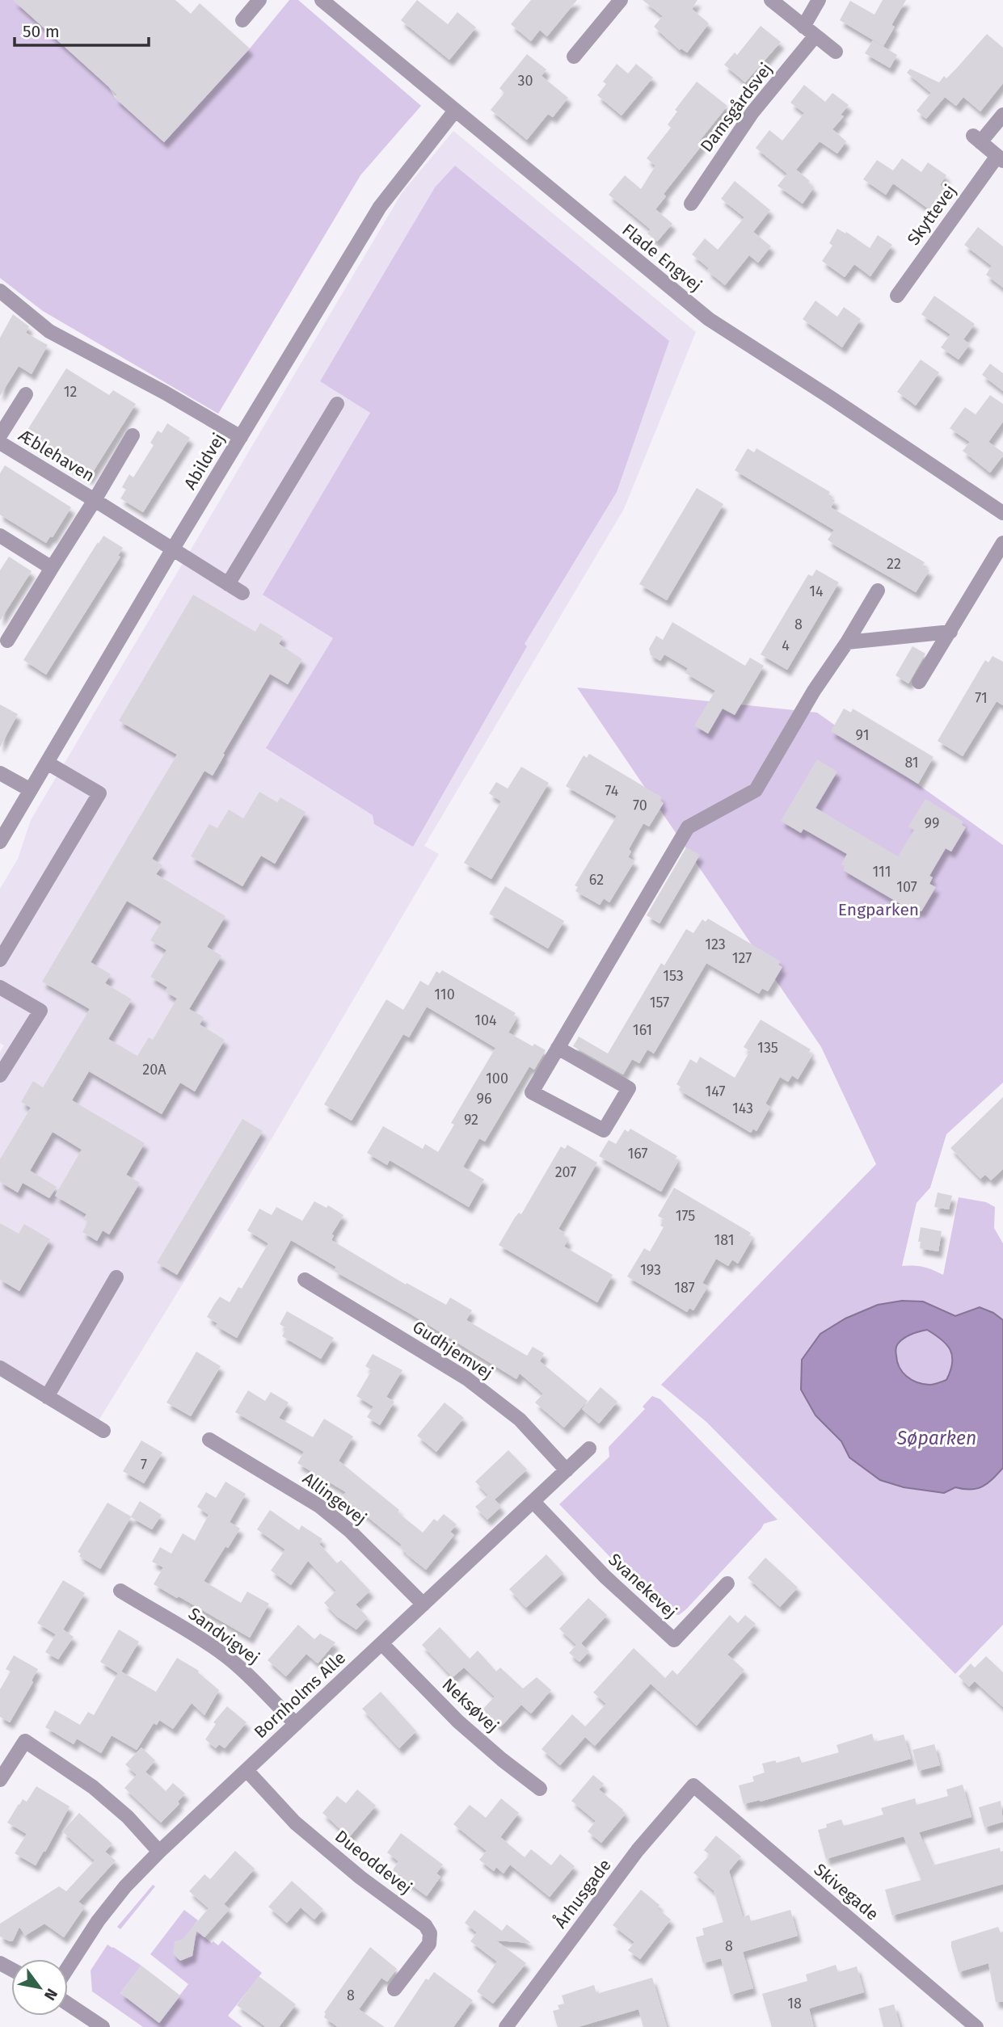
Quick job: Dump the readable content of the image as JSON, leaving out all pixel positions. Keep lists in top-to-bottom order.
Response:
{
  "streets": {
    "street": [
      "Damsgårdsvej",
      "Skyttevej",
      "Flade Engvej",
      "Æblehaven",
      "Abildvej",
      "Gudhjemvej",
      "Allingevej",
      "Svanekevej",
      "Sandvigvej",
      "Bornholms Alle",
      "Neksøvej",
      "Dueoddevej",
      "Skivegade",
      "Århusgade"
    ]
  },
  "crossings": [
    ["Flade Engvej", "Abildvej"],
    ["Æblehaven", "Abildvej"],
    ["Gudhjemvej", "Bornholms Alle"],
    ["Allingevej", "Bornholms Alle"],
    ["Svanekevej", "Bornholms Alle"],
    ["Sandvigvej", "Bornholms Alle"],
    ["Bornholms Alle", "Neksøvej"],
    ["Bornholms Alle", "Dueoddevej"],
    ["Skivegade", "Århusgade"]
  ],
  "water": ["Søparken"],
  "parks": ["Engparken"],
  "house_numbers": [
    "30",
    "12",
    "22",
    "14",
    "8",
    "4",
    "71",
    "91",
    "81",
    "74",
    "70",
    "99",
    "111",
    "62",
    "107",
    "123",
    "127",
    "153",
    "110",
    "157",
    "104",
    "161",
    "135",
    "20A",
    "100",
    "147",
    "96",
    "143",
    "92",
    "167",
    "207",
    "175",
    "181",
    "193",
    "187",
    "7",
    "8",
    "8",
    "18"
  ],
  "scale_bar": "50 m",
  "north": "bottom right"
}
